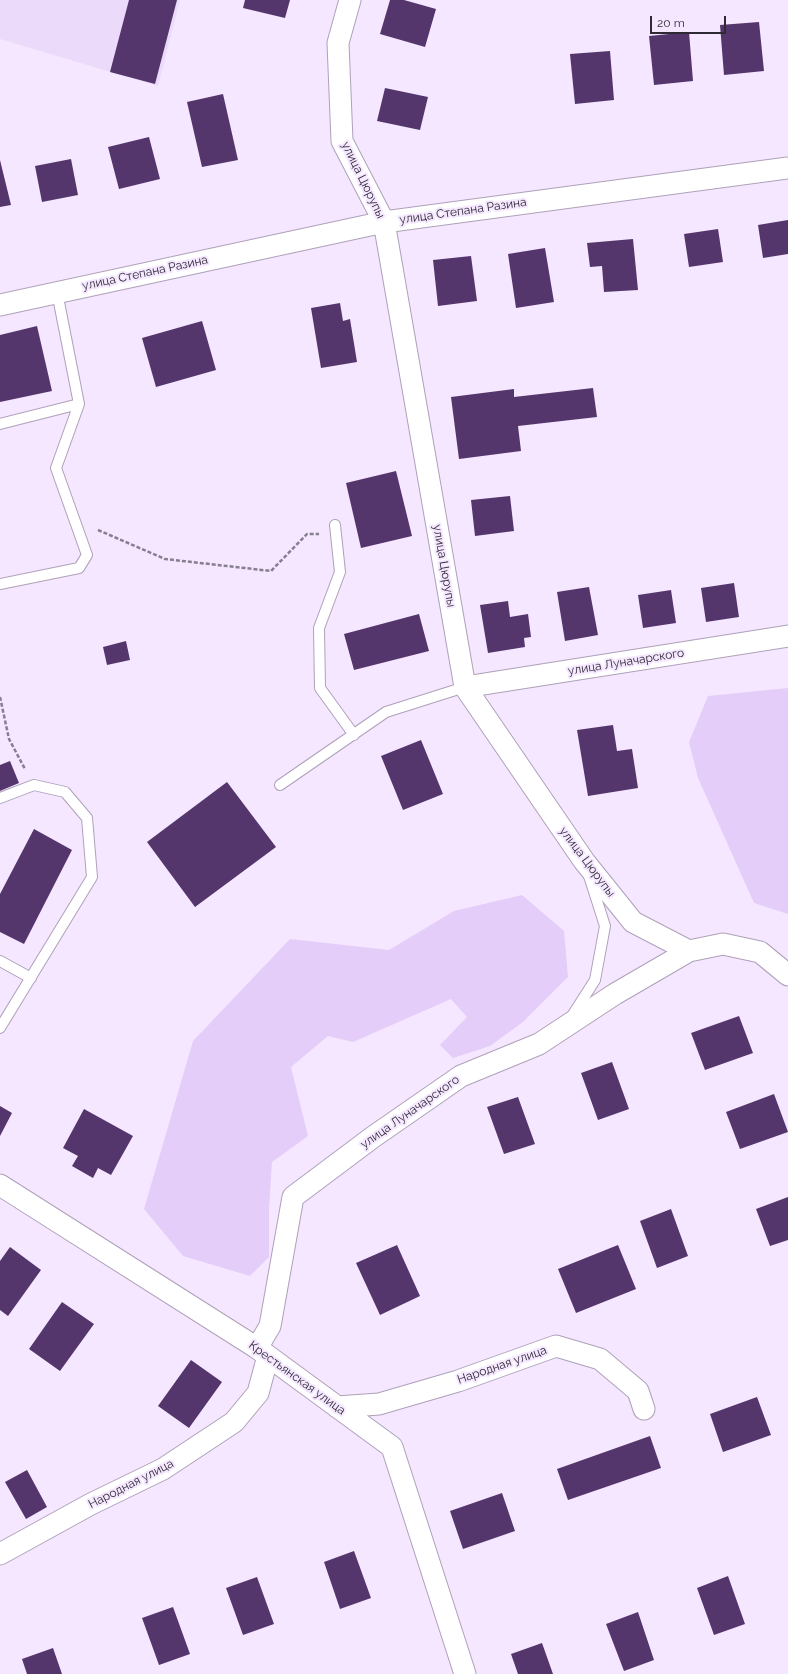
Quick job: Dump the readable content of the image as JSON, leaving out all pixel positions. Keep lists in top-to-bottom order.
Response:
{
  "streets": {
    "street": [
      "улица Цюрупы",
      "улица Степана Разина",
      "улица Луначарского",
      "Народная улица",
      "Крестьянская улица"
    ]
  },
  "crossings": [
    ["улица Цюрупы", "улица Степана Разина"],
    ["улица Цюрупы", "улица Луначарского"],
    ["улица Луначарского", "Народная улица"],
    ["улица Луначарского", "Крестьянская улица"],
    ["Народная улица", "Крестьянская улица"]
  ],
  "scale_bar": "20 m"
}
